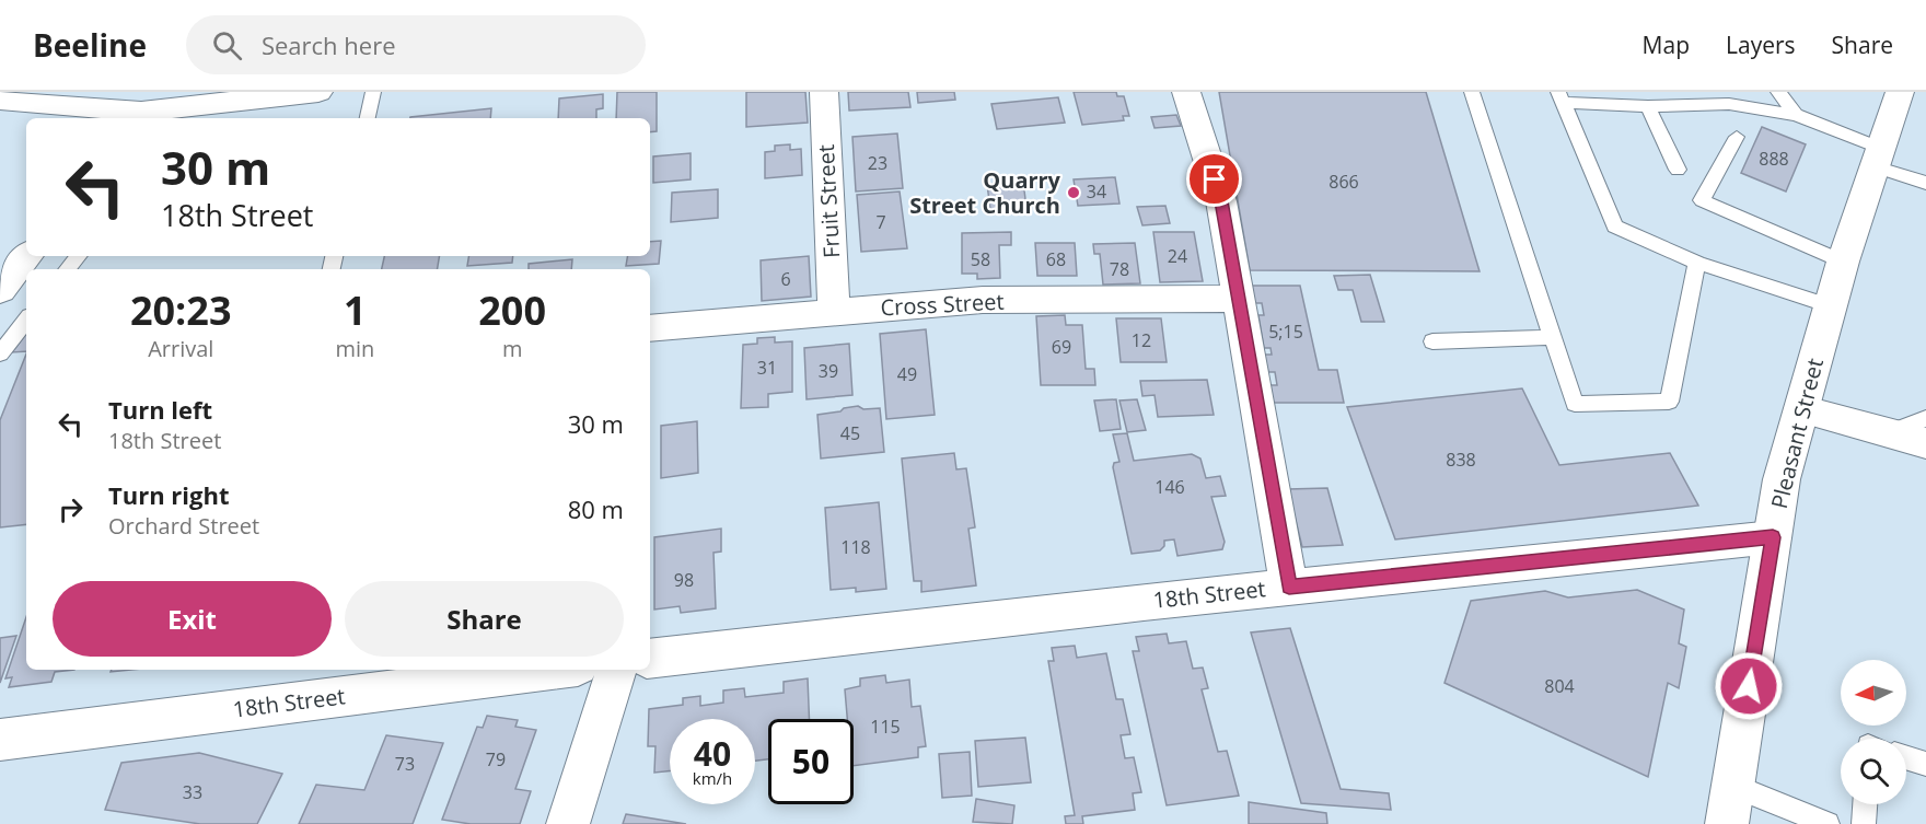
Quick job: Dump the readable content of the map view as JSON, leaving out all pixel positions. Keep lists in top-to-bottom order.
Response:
{
  "streets": {
    "street": [
      "Fruit Street",
      "Cross Street",
      "Pleasant Street",
      "18th Street"
    ]
  },
  "crossings": [
    ["Fruit Street", "Cross Street"],
    ["Pleasant Street", "18th Street"]
  ],
  "places": ["Quarry Street Church"],
  "house_numbers": [
    "888",
    "23",
    "866",
    "34",
    "7",
    "24",
    "58",
    "68",
    "78",
    "6",
    "5;15",
    "12",
    "69",
    "31",
    "39",
    "49",
    "45",
    "838",
    "146",
    "118",
    "98",
    "804",
    "115",
    "79",
    "73",
    "33"
  ],
  "north": "left",
  "page": {
    "header": "Beeline",
    "search": "Search here",
    "nav": ["Map", "Layers", "Share"],
    "turn": ["30 m", "18th Street"],
    "eta": [
      "20:23",
      "Arrival",
      "1",
      "min",
      "200",
      "m"
    ],
    "list": [
      {
        "name": "Turn left",
        "note": "18th Street",
        "value": "30 m"
      },
      {
        "name": "Turn right",
        "note": "Orchard Street",
        "value": "80 m"
      }
    ],
    "buttons": ["Exit", "Share"],
    "speed": "40 km/h",
    "limit": "50"
  }
}
